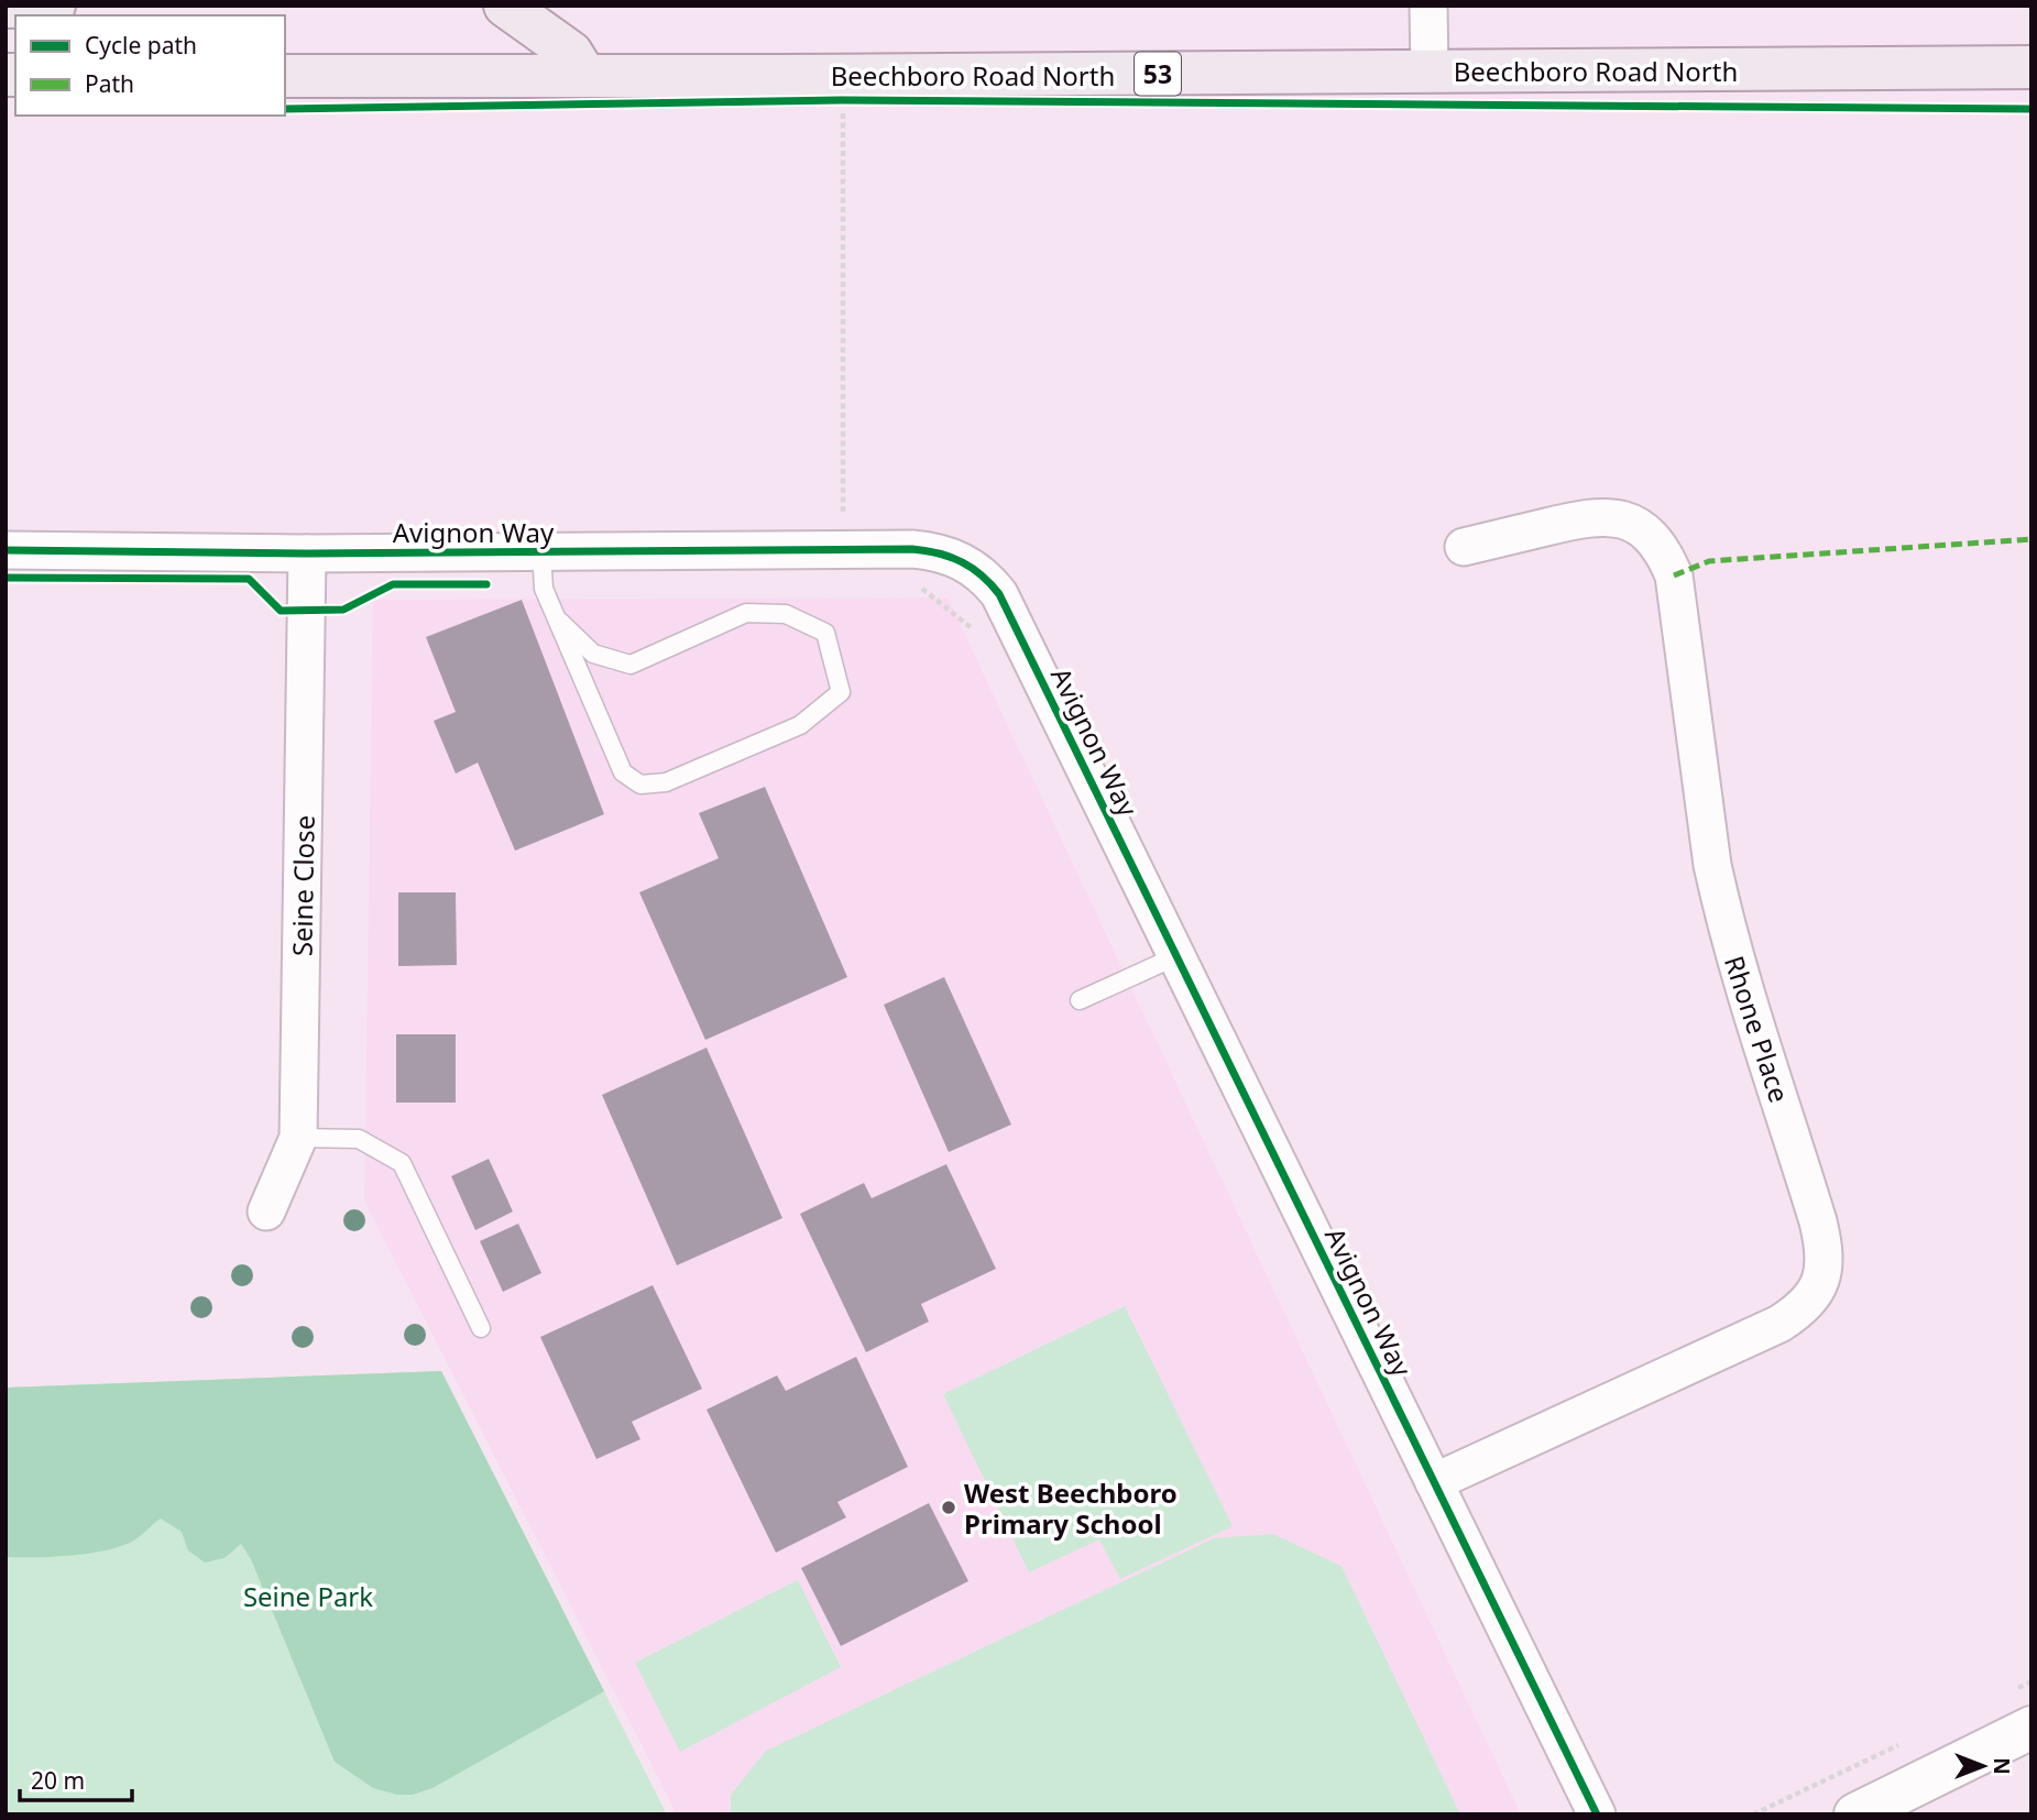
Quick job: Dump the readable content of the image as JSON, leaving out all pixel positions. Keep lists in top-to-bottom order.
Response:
{
  "streets": {
    "main road": ["Beechboro Road North", "53"],
    "street": ["Avignon Way", "Seine Close", "Rhone Place"]
  },
  "crossings": [
    ["Avignon Way", "Seine Close"],
    ["Avignon Way", "Rhone Place"]
  ],
  "parks": ["Seine Park"],
  "places": ["West Beechboro Primary School"],
  "legend": ["Cycle path", "Path"],
  "scale_bar": "20 m",
  "north": "right"
}
